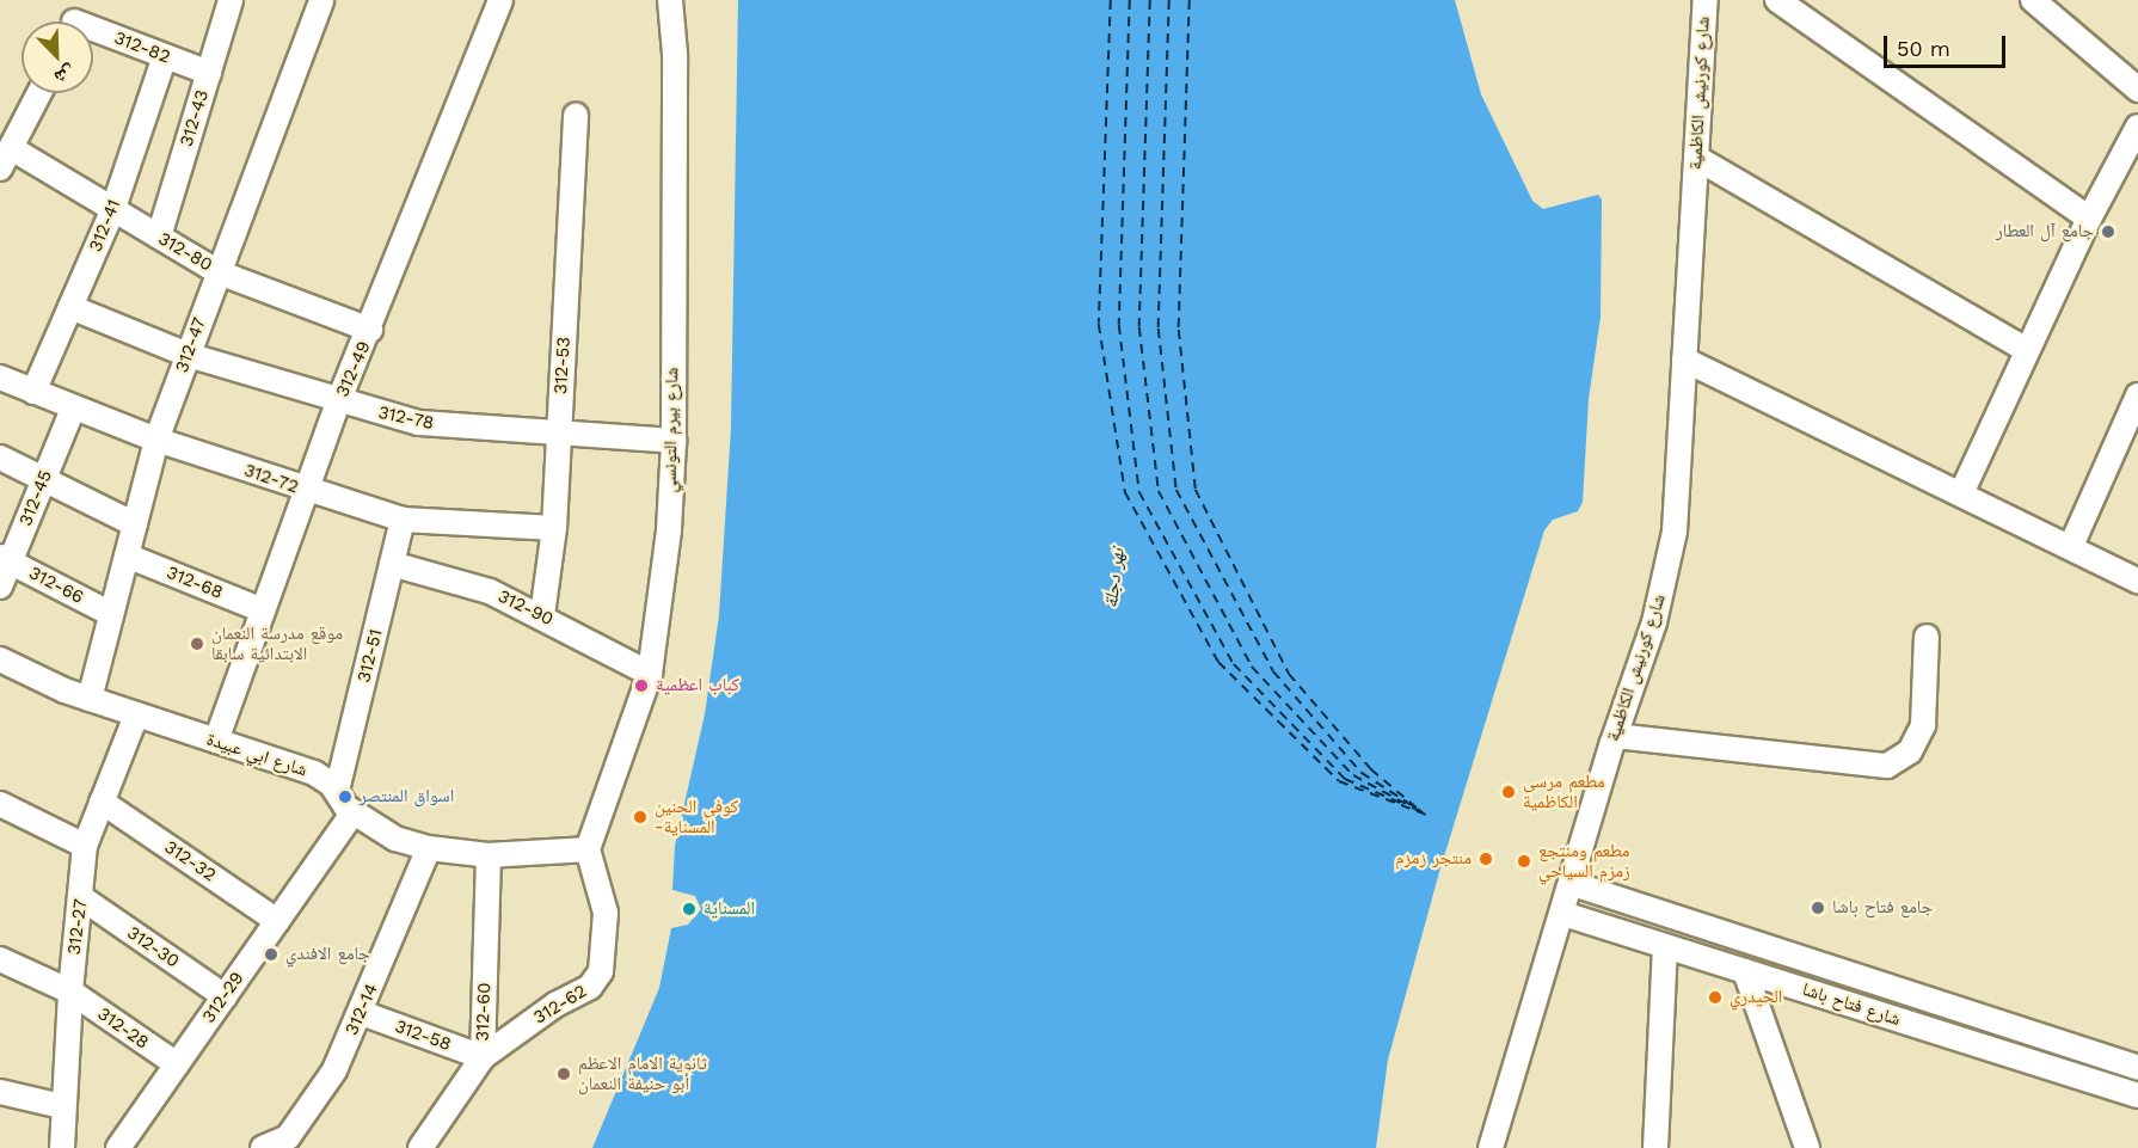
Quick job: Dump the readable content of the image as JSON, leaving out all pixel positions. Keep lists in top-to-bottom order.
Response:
{
  "streets": {
    "street": [
      "312-82",
      "شارع كورنيش الكاظمية",
      "312-43",
      "312-41",
      "312-80",
      "312-47",
      "312-53",
      "312-49",
      "312-78",
      "شارع بيرم التونسي",
      "312-72",
      "312-45",
      "312-68",
      "312-66",
      "312-90",
      "312-51",
      "شارع ابي عبيدة",
      "312-32",
      "312-27",
      "312-30",
      "312-29",
      "312-62",
      "شارع فتاح باشا",
      "312-14",
      "312-60",
      "312-28",
      "312-58"
    ]
  },
  "crossings": [
    ["312-82", "312-43"],
    ["312-82", "312-41"],
    ["شارع كورنيش الكاظمية", "شارع فتاح باشا"],
    ["312-43", "312-80"],
    ["312-41", "312-80"],
    ["312-41", "312-78"],
    ["312-41", "312-72"],
    ["312-80", "312-47"],
    ["312-80", "312-49"],
    ["312-47", "312-78"],
    ["312-47", "312-72"],
    ["312-47", "312-68"],
    ["312-47", "312-66"],
    ["312-47", "شارع ابي عبيدة"],
    ["312-53", "312-78"],
    ["312-53", "312-72"],
    ["312-53", "312-90"],
    ["312-49", "312-78"],
    ["312-49", "312-72"],
    ["312-49", "312-68"],
    ["312-49", "شارع ابي عبيدة"],
    ["312-78", "شارع بيرم التونسي"],
    ["شارع بيرم التونسي", "312-90"],
    ["شارع بيرم التونسي", "شارع ابي عبيدة"],
    ["شارع بيرم التونسي", "312-62"],
    ["312-72", "312-45"],
    ["312-72", "312-51"],
    ["312-45", "312-66"],
    ["312-90", "312-51"],
    ["312-51", "شارع ابي عبيدة"],
    ["شارع ابي عبيدة", "312-27"],
    ["شارع ابي عبيدة", "312-29"],
    ["شارع ابي عبيدة", "312-62"],
    ["شارع ابي عبيدة", "312-14"],
    ["شارع ابي عبيدة", "312-60"],
    ["312-32", "312-27"],
    ["312-32", "312-29"],
    ["312-27", "312-30"],
    ["312-27", "312-28"],
    ["312-30", "312-29"],
    ["312-29", "312-28"],
    ["312-62", "312-60"],
    ["312-62", "312-58"],
    ["312-14", "312-58"],
    ["312-60", "312-58"]
  ],
  "water": ["نهر دجلة"],
  "places": [
    "جامع آل العطار",
    "موقع مدرسة النعمان الابتدائية سابقا",
    "كباب اعظمية",
    "مطعم مرسى الكاظمية",
    "اسواق المنتصر",
    "كوفي الحنين -المسناية",
    "منتجر زمزم",
    "مطعم ومنتجع زمزم السياحي",
    "جامع فتاح باشا",
    "المسناية",
    "جامع الافندي",
    "الحيدري",
    "ثانوية الامام الاعظم أبو حنيفة النعمان"
  ],
  "scale_bar": "50 m",
  "north": "bottom right"
}
